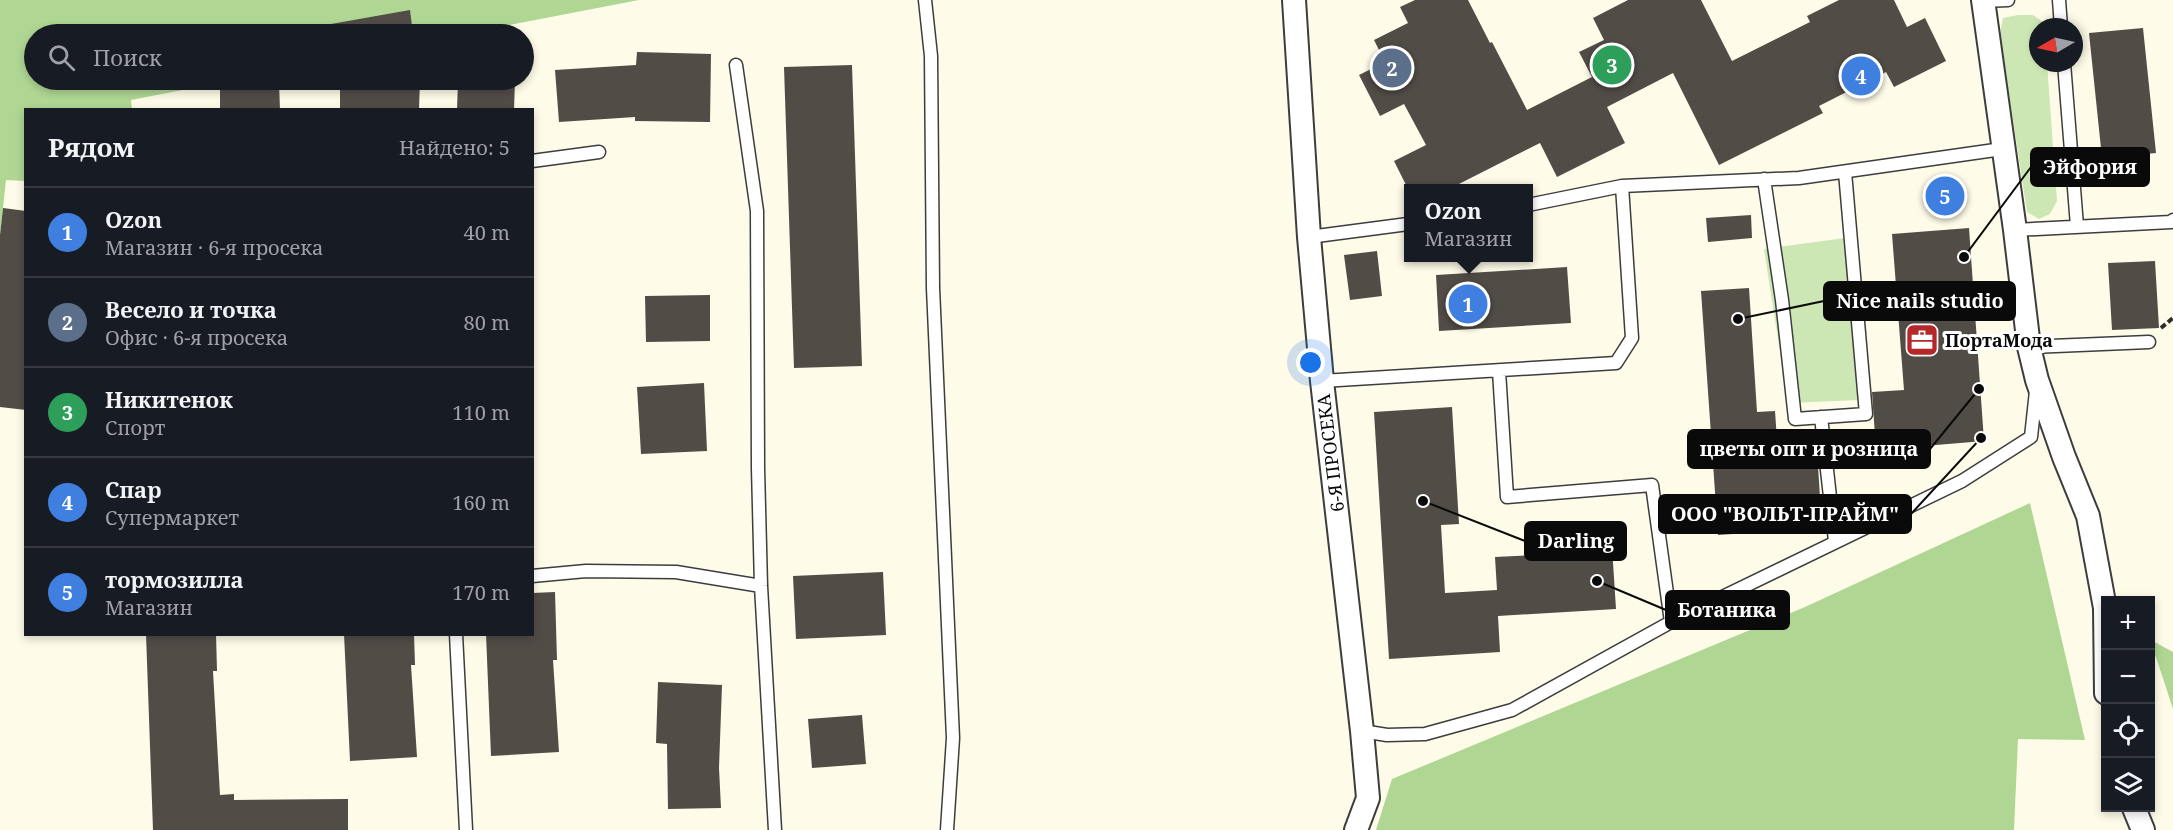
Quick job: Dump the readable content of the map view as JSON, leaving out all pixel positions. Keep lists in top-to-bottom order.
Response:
{
  "streets": {
    "street": ["6-Я ПРОСЕКА"]
  },
  "places": {
    "other": [
      "Эйфория",
      "Nice nails studio",
      "цветы опт и розница",
      "ООО \"ВОЛЬТ-ПРАЙМ\"",
      "Darling",
      "Ботаника"
    ],
    "office": ["ПортаМода"]
  },
  "north": "left",
  "page": {
    "search": "Поиск",
    "pins": [
      "3",
      "2",
      "4",
      "5",
      "1"
    ],
    "heading": ["Рядом", "Найдено: 5"],
    "popup": ["Ozon", "Магазин"],
    "list": [
      {
        "mark": "1",
        "name": "Ozon",
        "note": "Магазин · 6-я просека",
        "value": "40 m"
      },
      {
        "mark": "2",
        "name": "Весело и точка",
        "note": "Офис · 6-я просека",
        "value": "80 m"
      },
      {
        "mark": "3",
        "name": "Никитенок",
        "note": "Спорт",
        "value": "110 m"
      },
      {
        "mark": "4",
        "name": "Спар",
        "note": "Супермаркет",
        "value": "160 m"
      },
      {
        "mark": "5",
        "name": "тормозилла",
        "note": "Магазин",
        "value": "170 m"
      }
    ],
    "map_buttons": ["+", "−"]
  }
}
